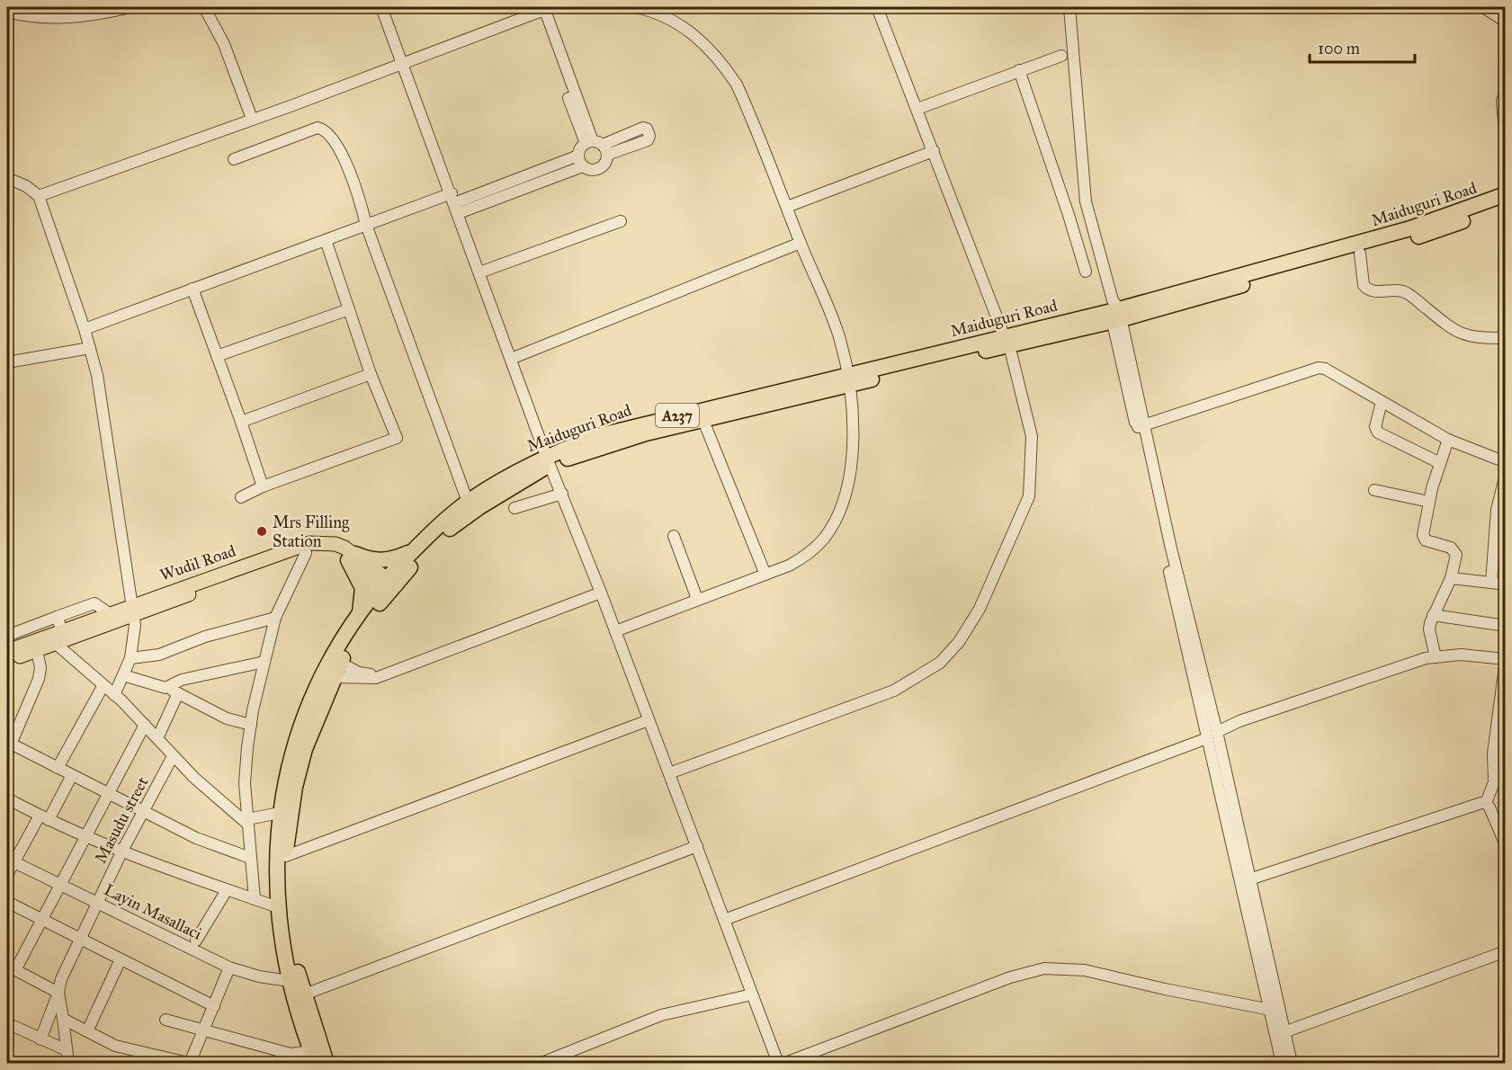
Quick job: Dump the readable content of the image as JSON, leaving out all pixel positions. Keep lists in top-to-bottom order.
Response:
{
  "streets": {
    "highway": ["Maiduguri Road", "A237"],
    "main road": ["Wudil Road"],
    "street": ["Masudu street", "Layin Masallaci"]
  },
  "crossings": [
    ["Maiduguri Road", "Wudil Road"],
    ["Maiduguri Road", "Layin Masallaci"],
    ["Masudu street", "Layin Masallaci"]
  ],
  "places": ["Mrs Filling Station"],
  "scale_bar": "100 m"
}
